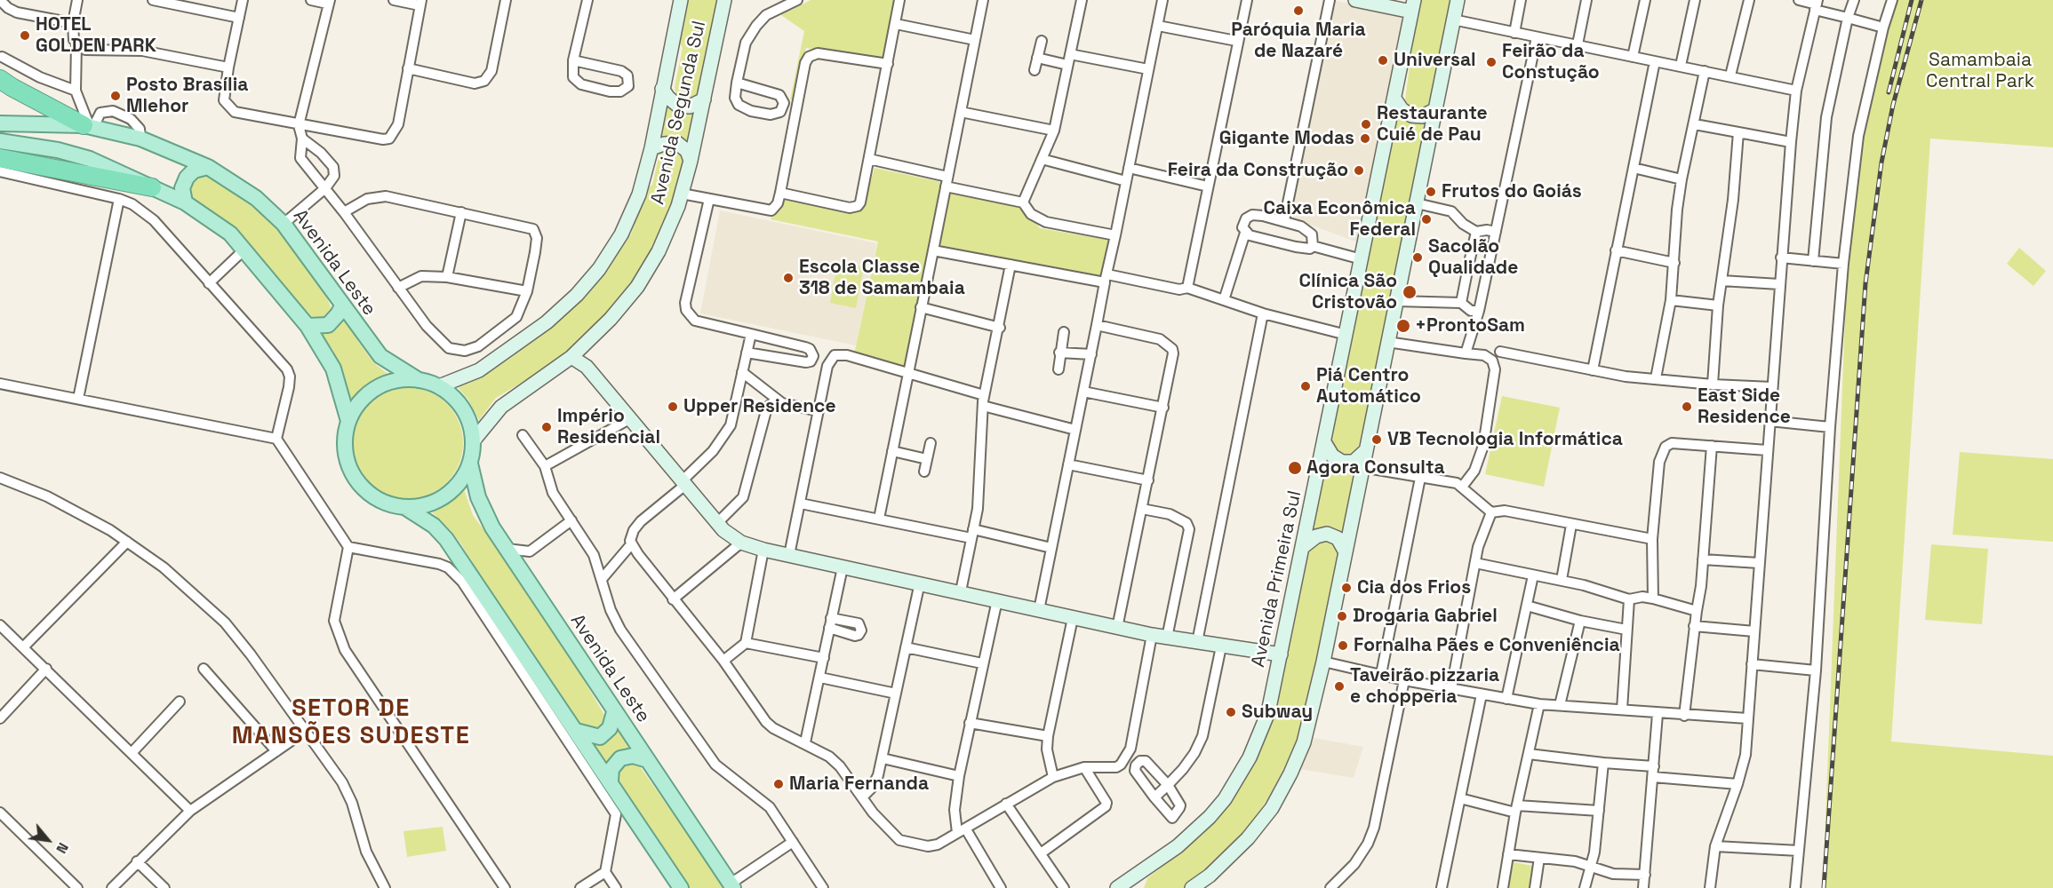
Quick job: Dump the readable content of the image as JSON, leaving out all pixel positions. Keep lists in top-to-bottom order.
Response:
{
  "streets": {
    "main road": ["Avenida Segunda Sul", "Avenida Leste", "Avenida Primeira Sul"]
  },
  "crossings": [
    ["Avenida Segunda Sul", "Avenida Leste"]
  ],
  "districts": ["SETOR DE MANSÕES SUDESTE"],
  "parks": ["Samambaia Central Park"],
  "places": [
    "Paróquia Maria de Nazaré",
    "HOTEL GOLDEN PARK",
    "Universal",
    "Feirão da Constução",
    "Posto Brasília Mlehor",
    "Restaurante Cuié de Pau",
    "Gigante Modas",
    "Feira da Construção",
    "Frutos do Goiás",
    "Caixa Econômica Federal",
    "Sacolão Qualidade",
    "Escola Classe 318 de Samambaia",
    "Clínica São Cristovão",
    "+ProntoSam",
    "Piá Centro Automático",
    "Upper Residence",
    "East Side Residence",
    "Império Residencial",
    "VB Tecnologia Informática",
    "Agora Consulta",
    "Cia dos Frios",
    "Drogaria Gabriel",
    "Fornalha Pães e Conveniência",
    "Taveirão pizzaria e chopperia",
    "Subway",
    "Maria Fernanda"
  ],
  "north": "bottom right"
}
